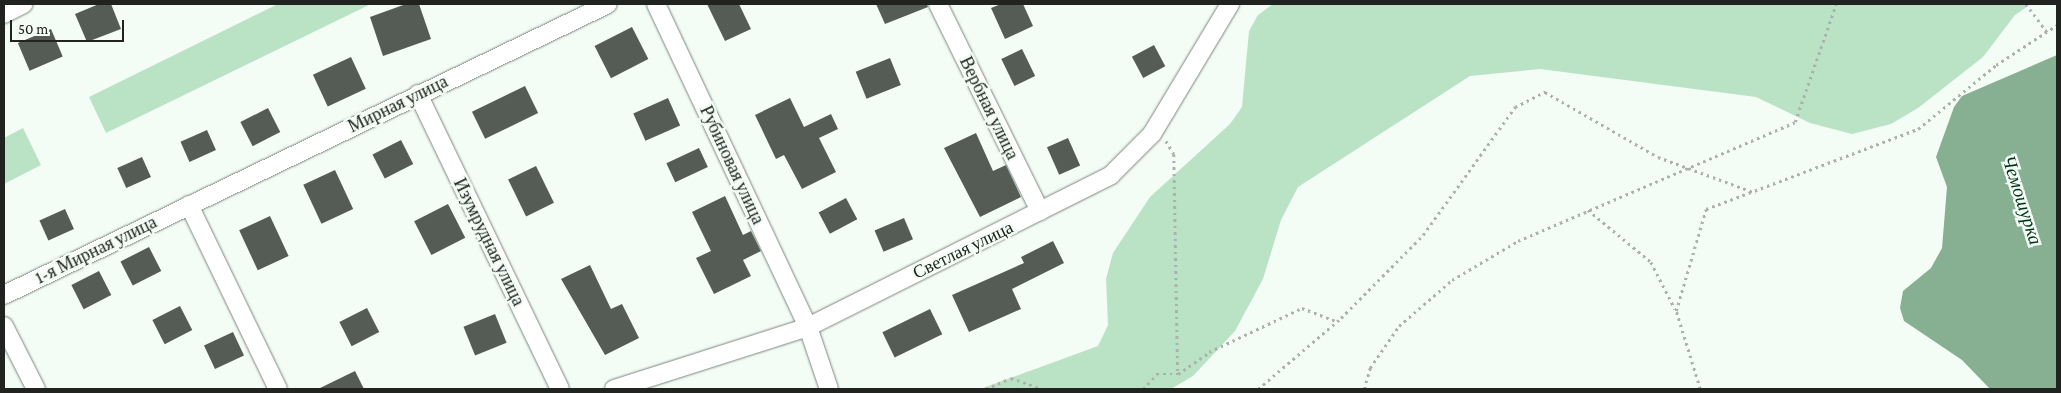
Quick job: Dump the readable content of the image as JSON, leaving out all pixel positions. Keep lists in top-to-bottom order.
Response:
{
  "streets": {
    "street": [
      "Мирная улица",
      "Вербная улица",
      "Рубиновая улица",
      "Изумрудная улица",
      "1-я Мирная улица",
      "Светлая улица"
    ]
  },
  "crossings": [
    ["Мирная улица", "Изумрудная улица"],
    ["Мирная улица", "1-я Мирная улица"],
    ["Вербная улица", "Светлая улица"],
    ["Рубиновая улица", "Светлая улица"]
  ],
  "water": ["Чемошурка"],
  "scale_bar": "50 m"
}
